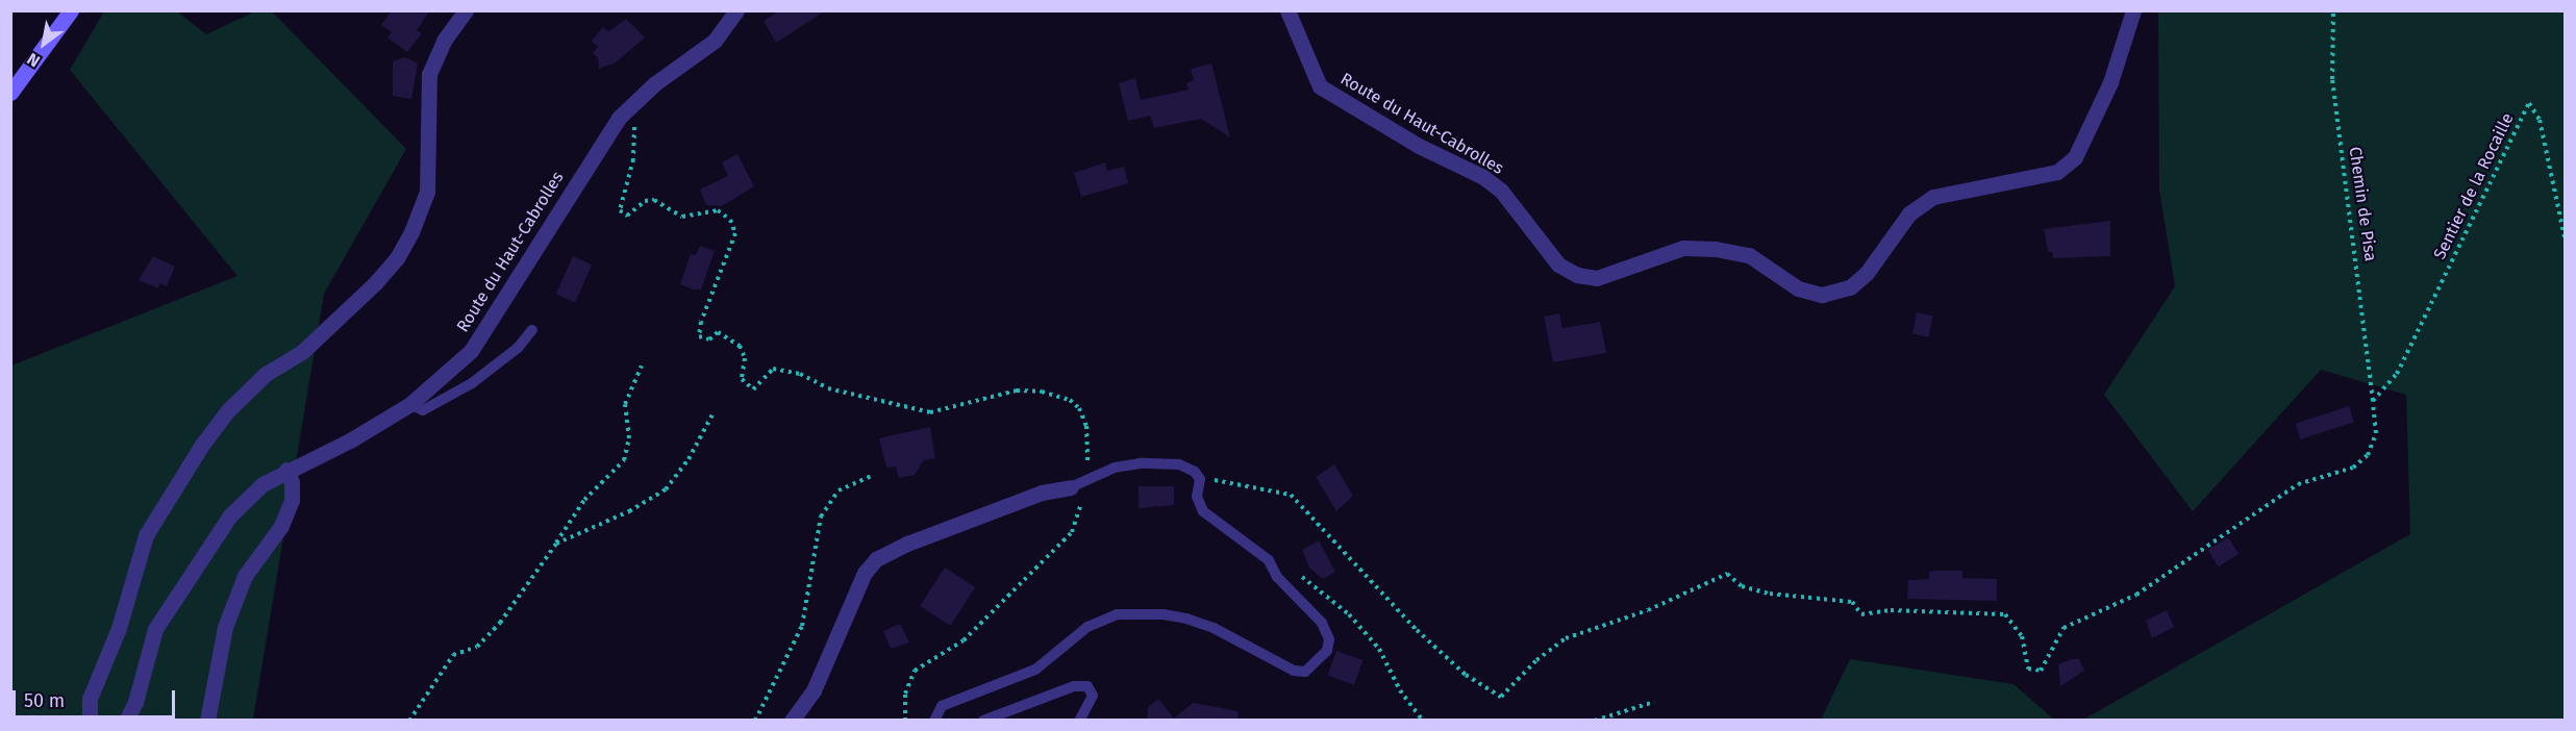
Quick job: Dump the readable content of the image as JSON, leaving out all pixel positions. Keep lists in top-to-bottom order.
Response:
{
  "streets": {
    "street": ["Route du Haut-Cabrolles"],
    "path": ["Sentier de la Rocaille", "Chemin de Pisa"]
  },
  "crossings": [
    ["Sentier de la Rocaille", "Chemin de Pisa"]
  ],
  "scale_bar": "50 m",
  "north": "bottom left"
}
